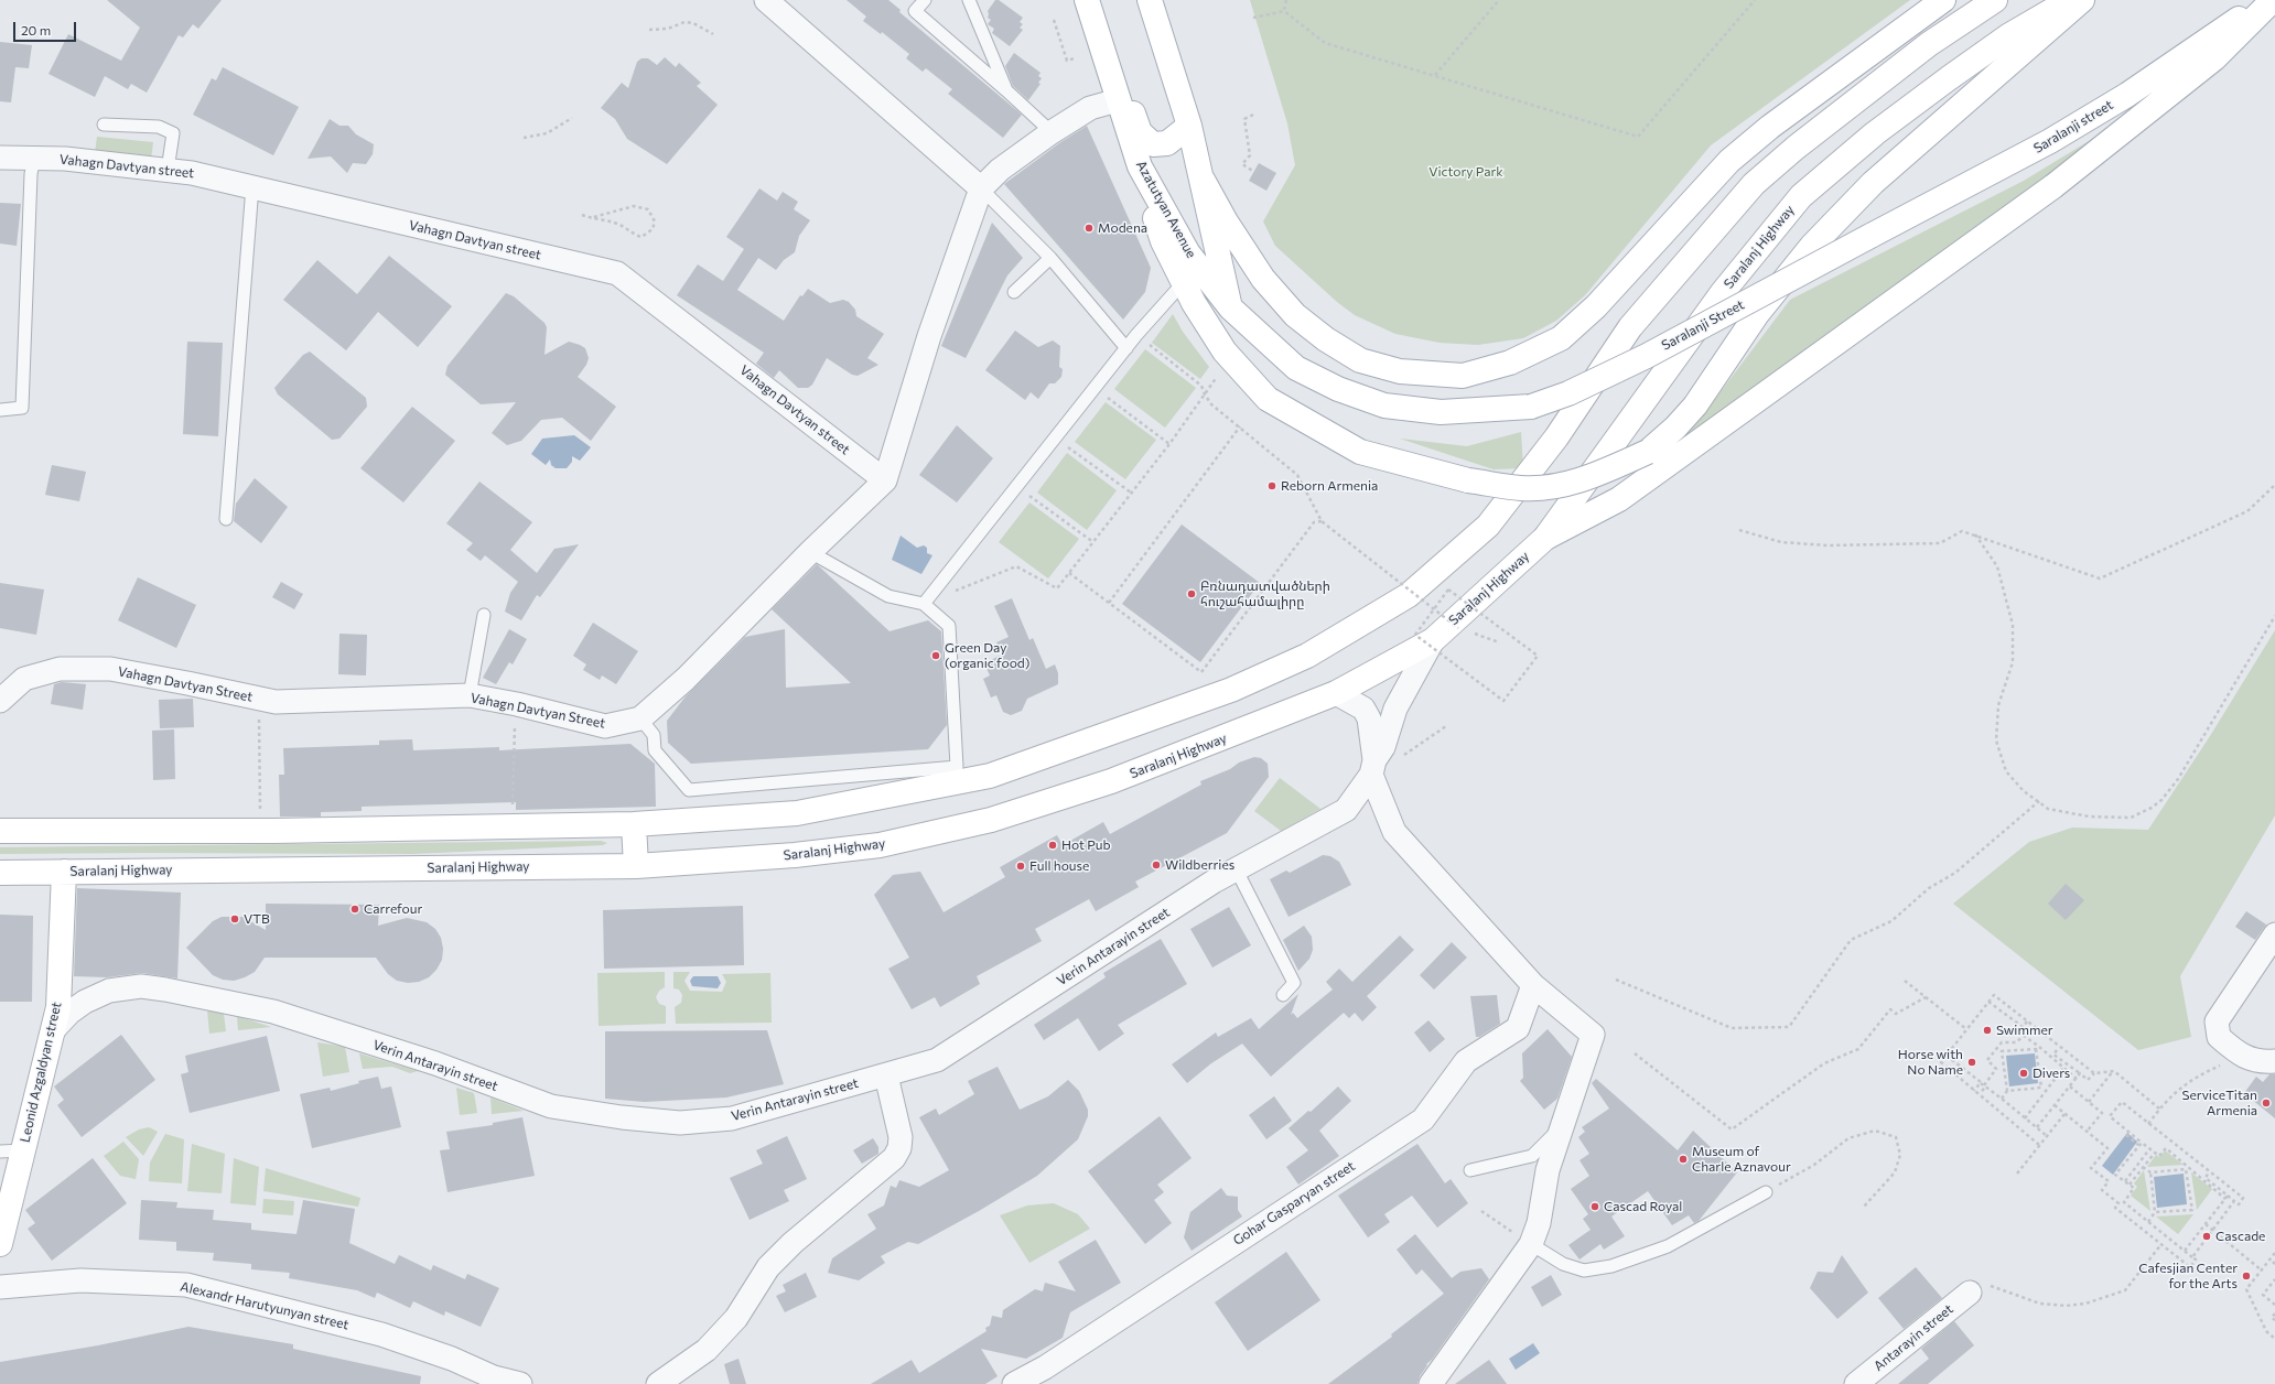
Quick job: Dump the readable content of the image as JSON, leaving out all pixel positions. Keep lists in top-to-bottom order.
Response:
{
  "streets": {
    "main road": [
      "Saralanji street",
      "Azatutyan Avenue",
      "Saralanj Highway",
      "Saralanji Street",
      "Leonid Azgaldyan street"
    ],
    "street": [
      "Vahagn Davtyan street",
      "Vahagn Davtyan Street",
      "Verin Antarayin street",
      "Gohar Gasparyan street",
      "Alexandr Harutyunyan street",
      "Antarayin street"
    ]
  },
  "crossings": [
    ["Saralanji street", "Saralanji Street"],
    ["Vahagn Davtyan street", "Vahagn Davtyan Street"],
    ["Azatutyan Avenue", "Saralanji Street"],
    ["Saralanj Highway", "Verin Antarayin street"],
    ["Saralanj Highway", "Leonid Azgaldyan street"],
    ["Verin Antarayin street", "Leonid Azgaldyan street"]
  ],
  "parks": ["Victory Park"],
  "places": [
    "Modena",
    "Reborn Armenia",
    "Բռնադատվածների հուշահամալիրը",
    "Green Day (organic food)",
    "Hot Pub",
    "Wildberries",
    "Full house",
    "Carrefour",
    "VTB",
    "Swimmer",
    "Horse with No Name",
    "Divers",
    "ServiceTitan Armenia",
    "Museum of Charle Aznavour",
    "Cascad Royal",
    "Cascade",
    "Cafesjian Center for the Arts"
  ],
  "scale_bar": "20 m"
}
